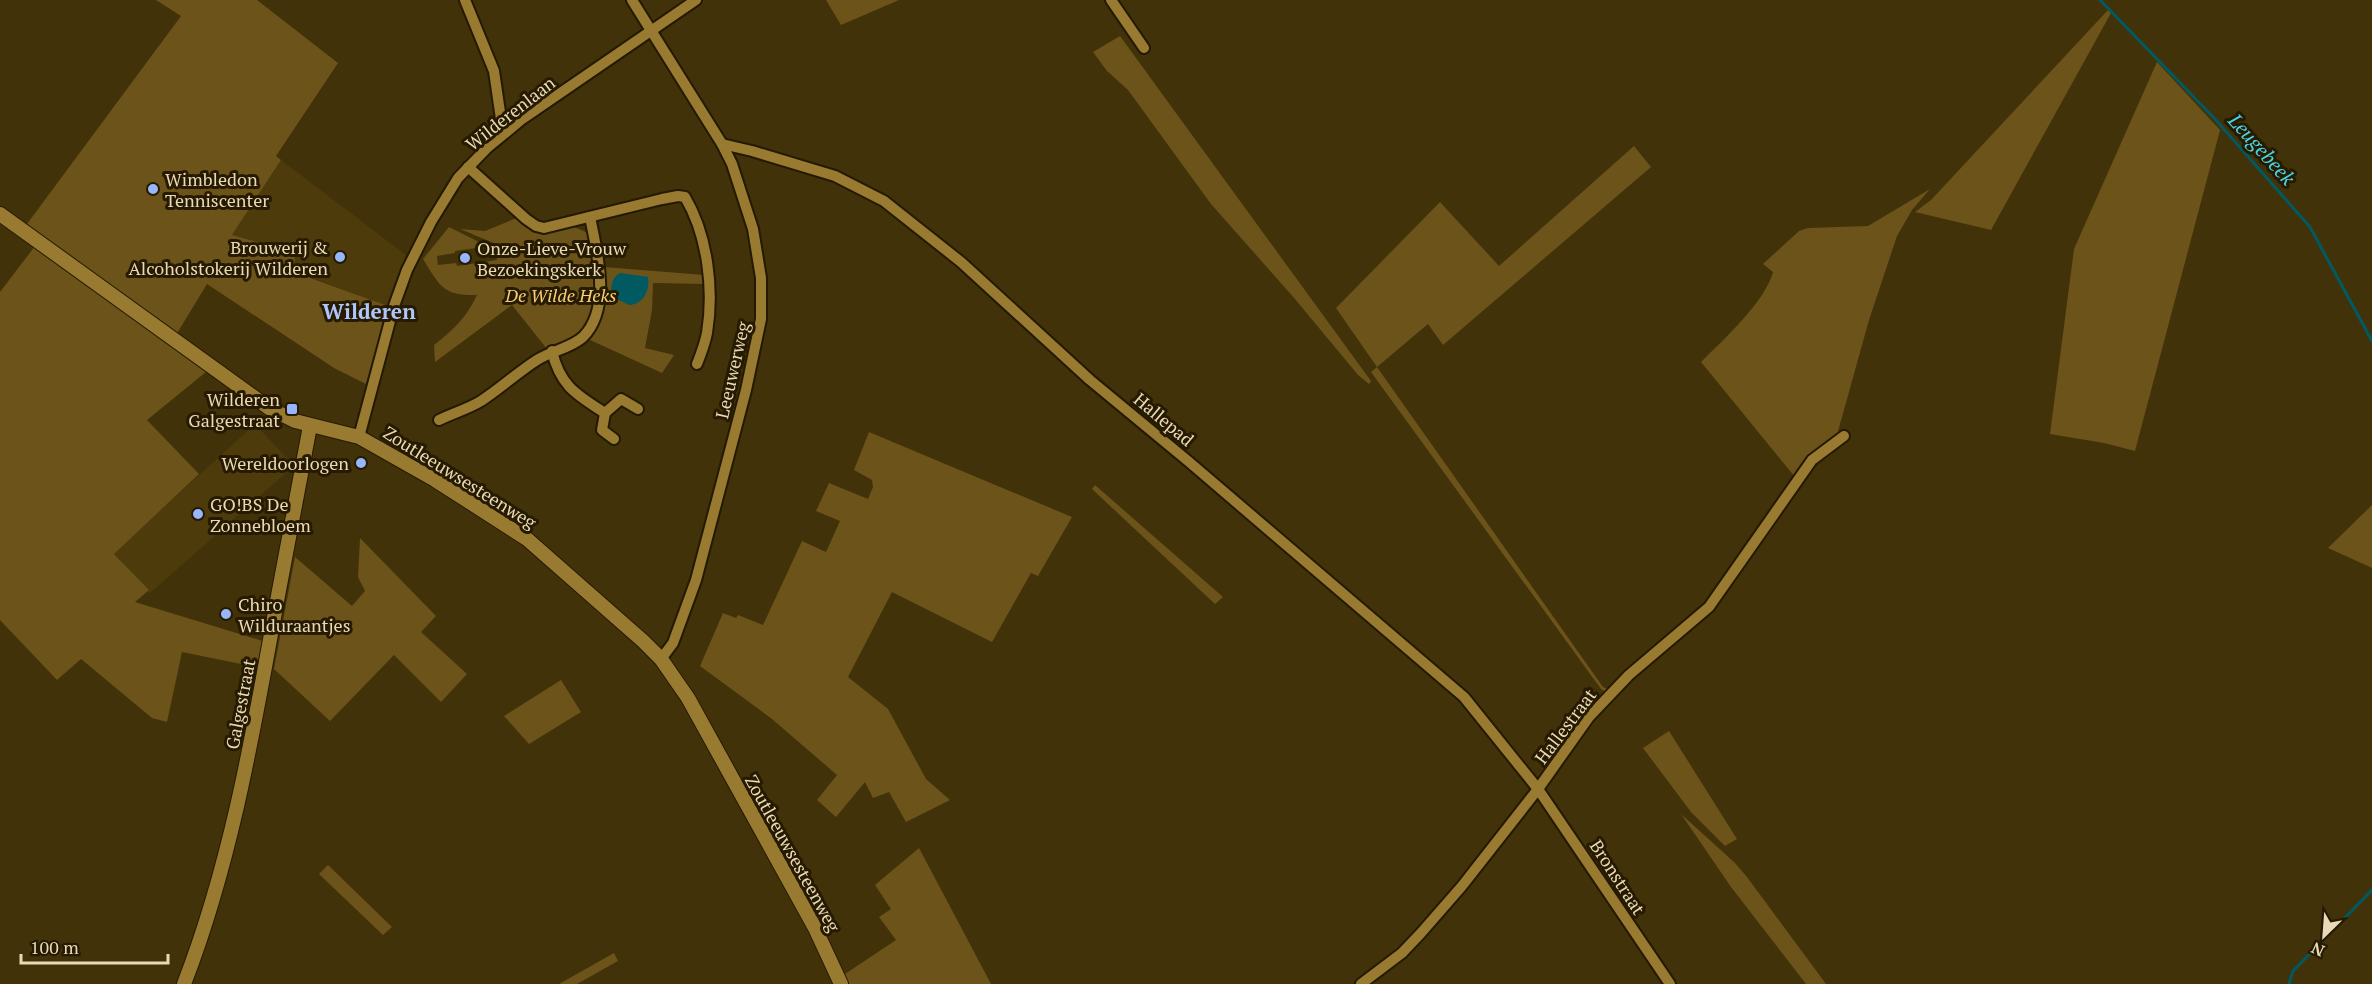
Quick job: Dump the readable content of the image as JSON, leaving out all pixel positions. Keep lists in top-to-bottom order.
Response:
{
  "streets": {
    "street": [
      "Wilderenlaan",
      "Leeuwerweg",
      "Hallepad",
      "Zoutleeuwsesteenweg",
      "Galgestraat",
      "Hallestraat",
      "Bronstraat"
    ]
  },
  "crossings": [
    ["Wilderenlaan", "Leeuwerweg"],
    ["Wilderenlaan", "Zoutleeuwsesteenweg"],
    ["Leeuwerweg", "Hallepad"],
    ["Leeuwerweg", "Zoutleeuwsesteenweg"],
    ["Hallepad", "Hallestraat"],
    ["Hallepad", "Bronstraat"],
    ["Zoutleeuwsesteenweg", "Galgestraat"],
    ["Hallestraat", "Bronstraat"]
  ],
  "districts": ["Wilderen"],
  "water": ["Leugebeek"],
  "parks": ["De Wilde Heks"],
  "places": {
    "other": [
      "Wimbledon Tenniscenter",
      "Brouwerij & Alcoholstokerij Wilderen",
      "Onze-Lieve-Vrouw Bezoekingskerk",
      "Wereldoorlogen",
      "GO!BS De Zonnebloem",
      "Chiro Wilduraantjes"
    ],
    "transit": ["Wilderen Galgestraat"]
  },
  "scale_bar": "100 m",
  "north": "bottom left"
}
